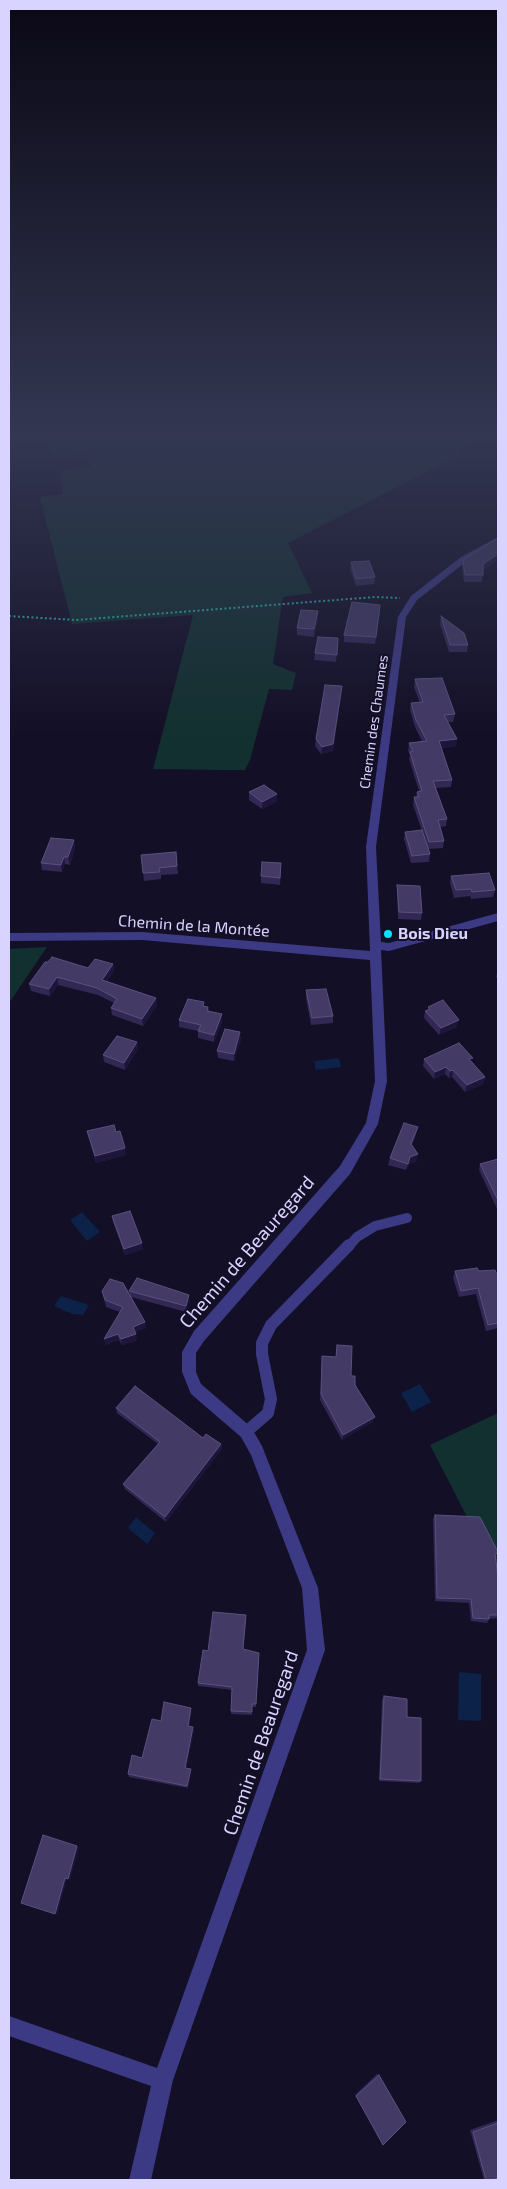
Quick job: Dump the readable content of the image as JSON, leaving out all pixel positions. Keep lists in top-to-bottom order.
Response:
{
  "streets": {
    "street": ["Chemin des Chaumes", "Chemin de la Montée", "Chemin de Beauregard"]
  },
  "crossings": [
    ["Chemin des Chaumes", "Chemin de la Montée"],
    ["Chemin des Chaumes", "Chemin de Beauregard"],
    ["Chemin de la Montée", "Chemin de Beauregard"]
  ],
  "places": ["Bois Dieu"]
}
